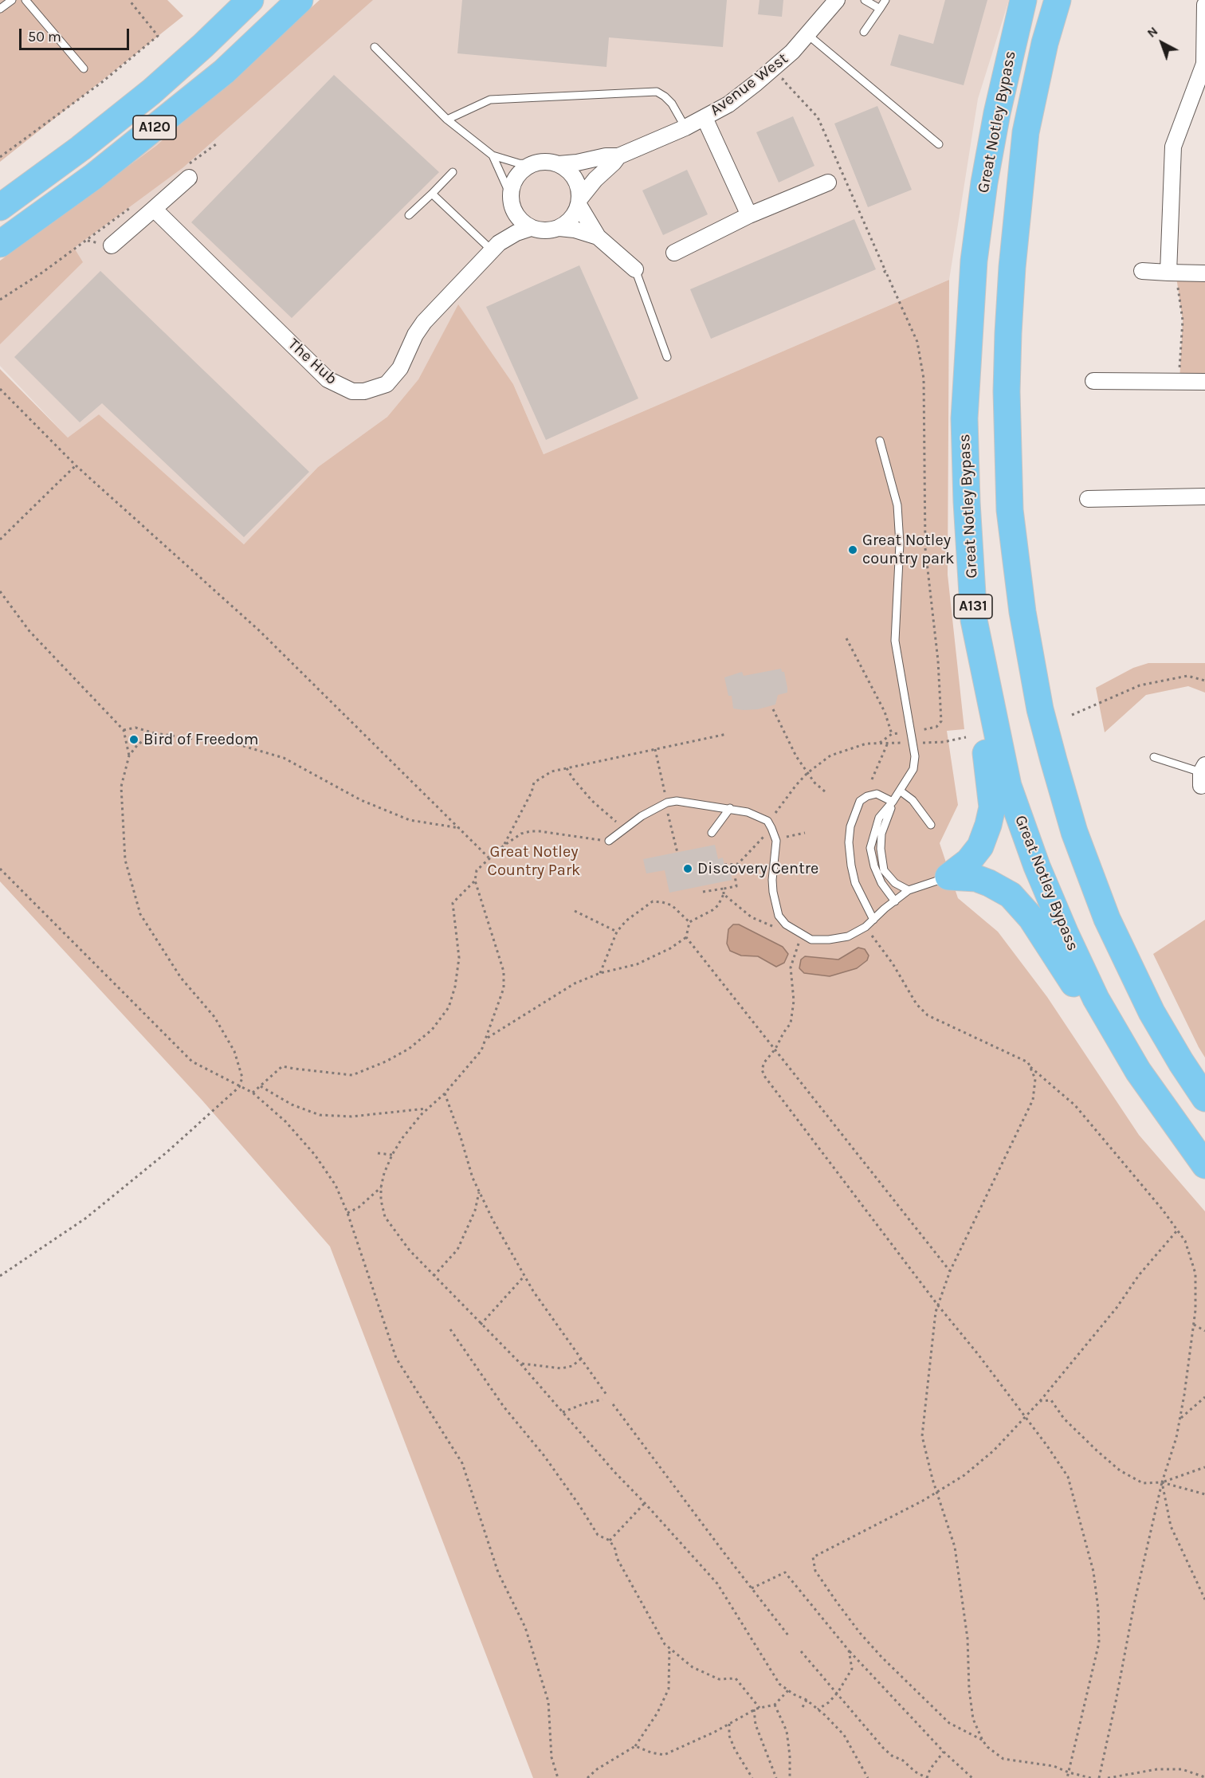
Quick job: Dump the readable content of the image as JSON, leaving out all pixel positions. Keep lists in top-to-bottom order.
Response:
{
  "streets": {
    "highway": ["Great Notley Bypass", "A120", "A131"],
    "street": ["Avenue West", "The Hub"]
  },
  "crossings": [
    ["Avenue West", "The Hub"]
  ],
  "parks": ["Great Notley Country Park"],
  "places": ["Great Notley country park", "Bird of Freedom", "Discovery Centre"],
  "scale_bar": "50 m",
  "north": "top left"
}
